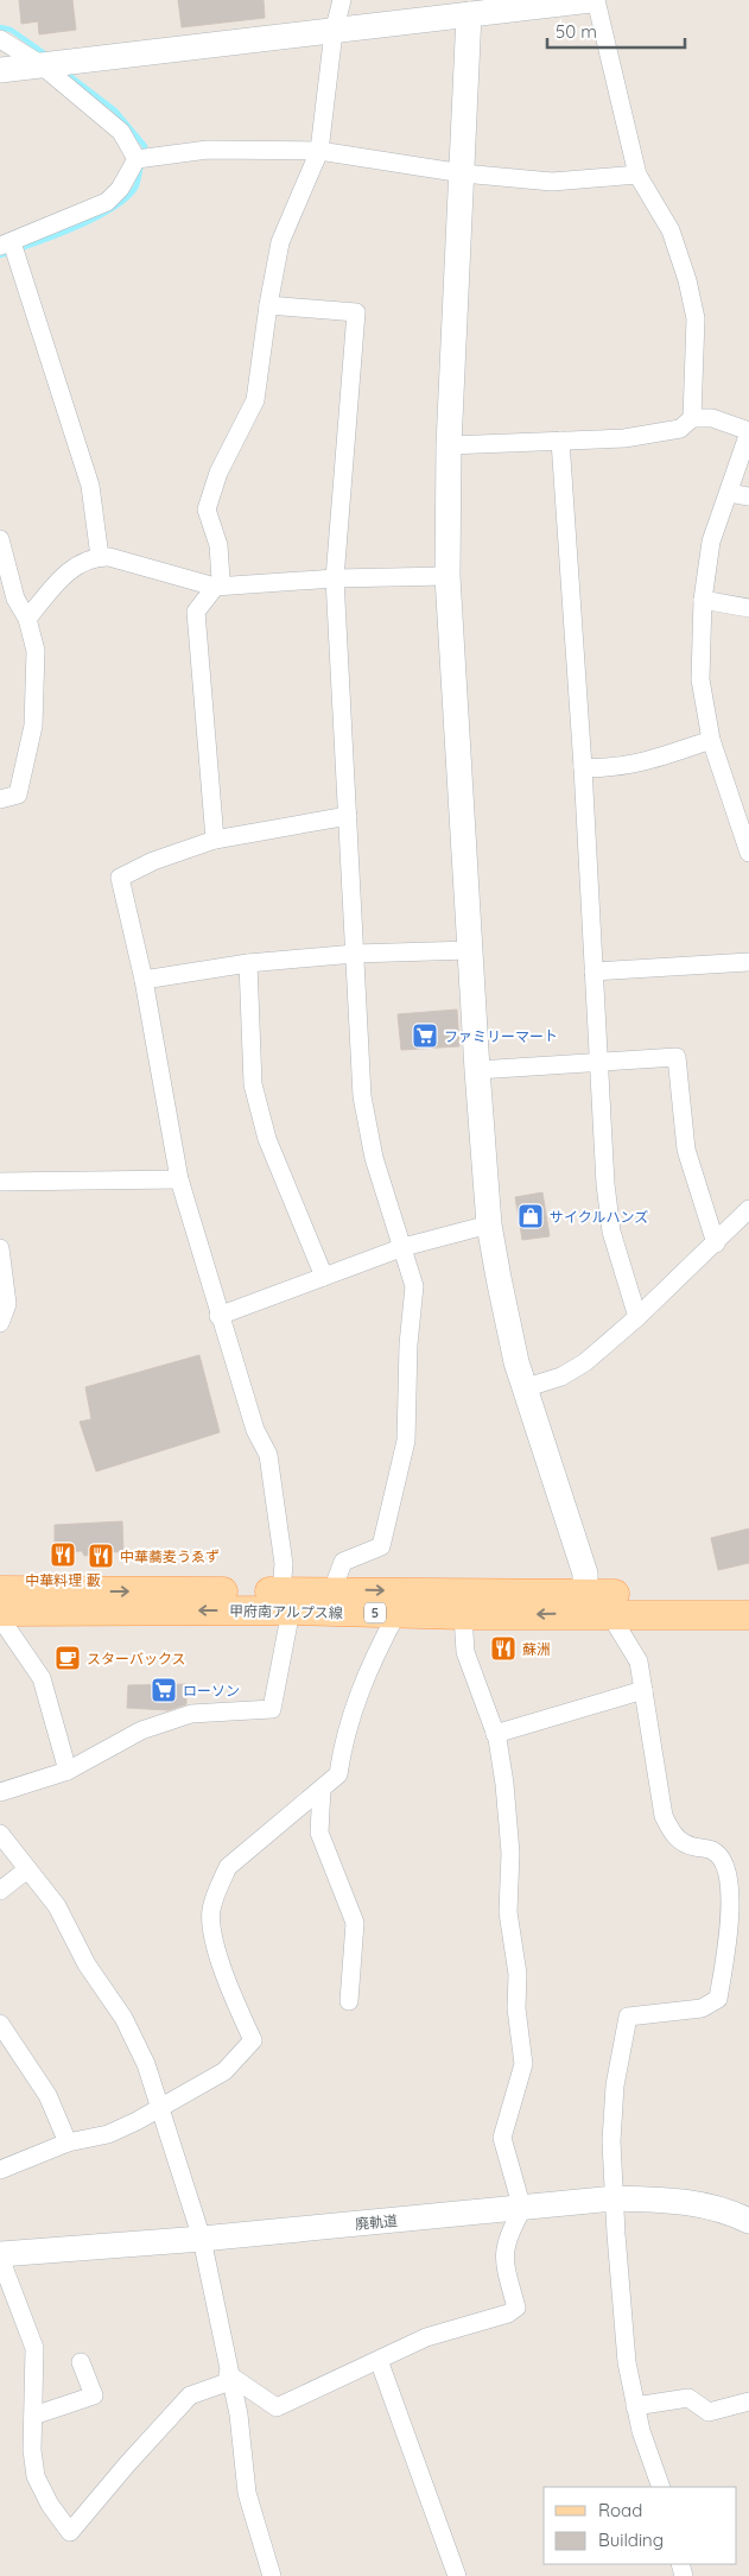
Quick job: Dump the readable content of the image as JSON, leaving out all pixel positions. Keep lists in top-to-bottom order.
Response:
{
  "streets": {
    "main road": ["甲府南アルプス線", "5"],
    "street": ["廃軌道"]
  },
  "places": {
    "supermarket": ["ファミリーマート", "ローソン"],
    "shop": ["サイクルハンズ"],
    "restaurant": ["中華料理 藪", "中華蕎麦うゑず", "蘇洲"],
    "cafe": ["スターバックス"]
  },
  "legend": ["Road", "Building"],
  "scale_bar": "50 m"
}
